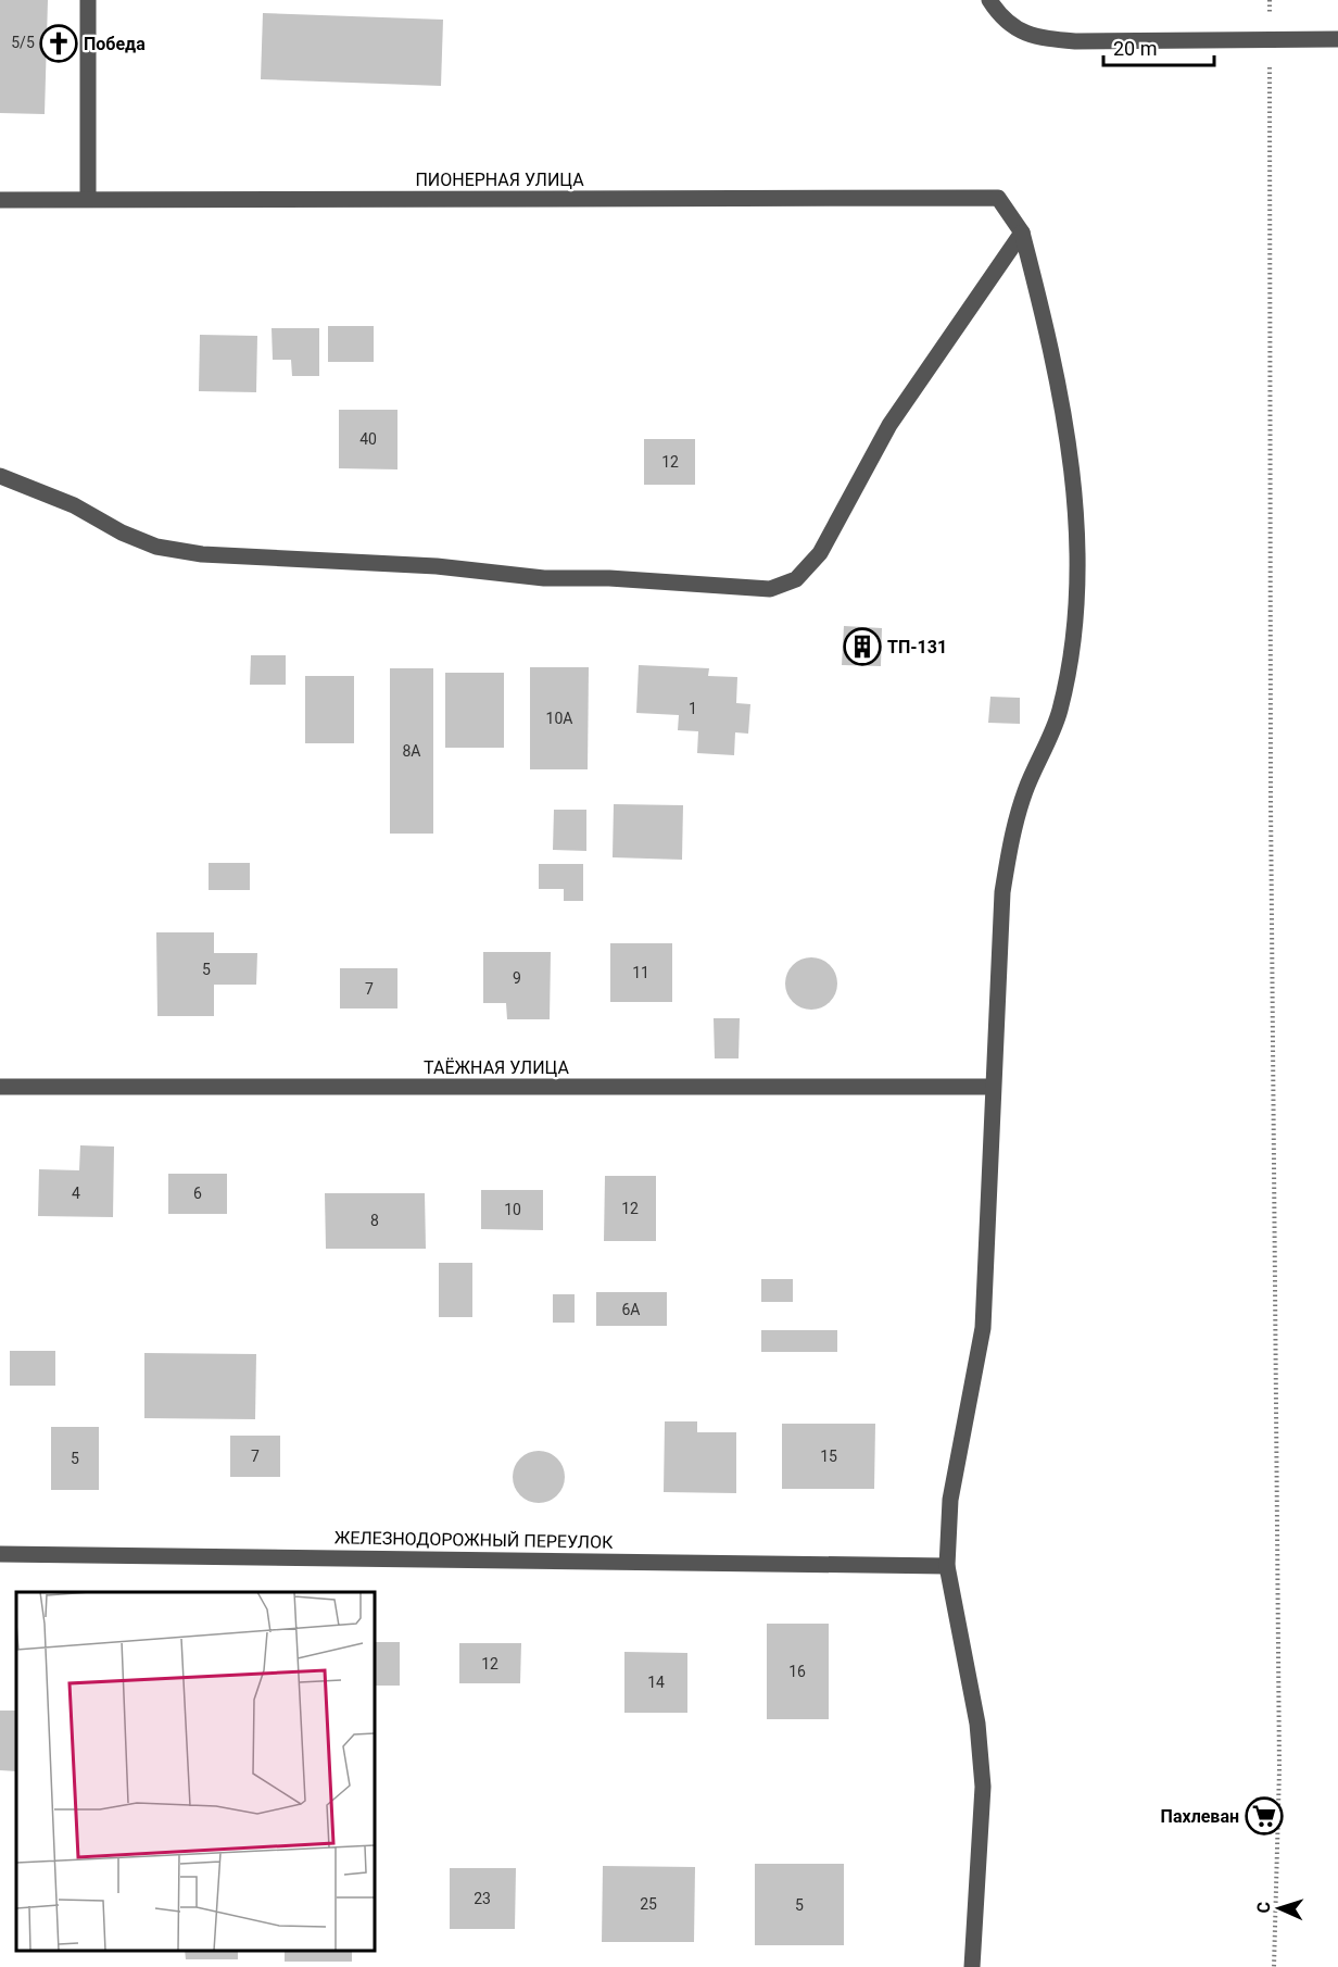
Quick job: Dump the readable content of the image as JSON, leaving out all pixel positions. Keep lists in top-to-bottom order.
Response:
{
  "streets": {
    "street": ["ПИОНЕРНАЯ УЛИЦА", "ТАЁЖНАЯ УЛИЦА", "ЖЕЛЕЗНОДОРОЖНЫЙ ПЕРЕУЛОК"]
  },
  "places": {
    "church": ["Победа"],
    "building": ["ТП-131"],
    "supermarket": ["Пахлеван"]
  },
  "house_numbers": [
    "5/5",
    "40",
    "12",
    "1",
    "10А",
    "8А",
    "5",
    "11",
    "9",
    "7",
    "4",
    "6",
    "12",
    "10",
    "8",
    "6А",
    "7",
    "15",
    "5",
    "12",
    "16",
    "14",
    "23",
    "25",
    "5"
  ],
  "scale_bar": "20 m",
  "north": "left"
}
